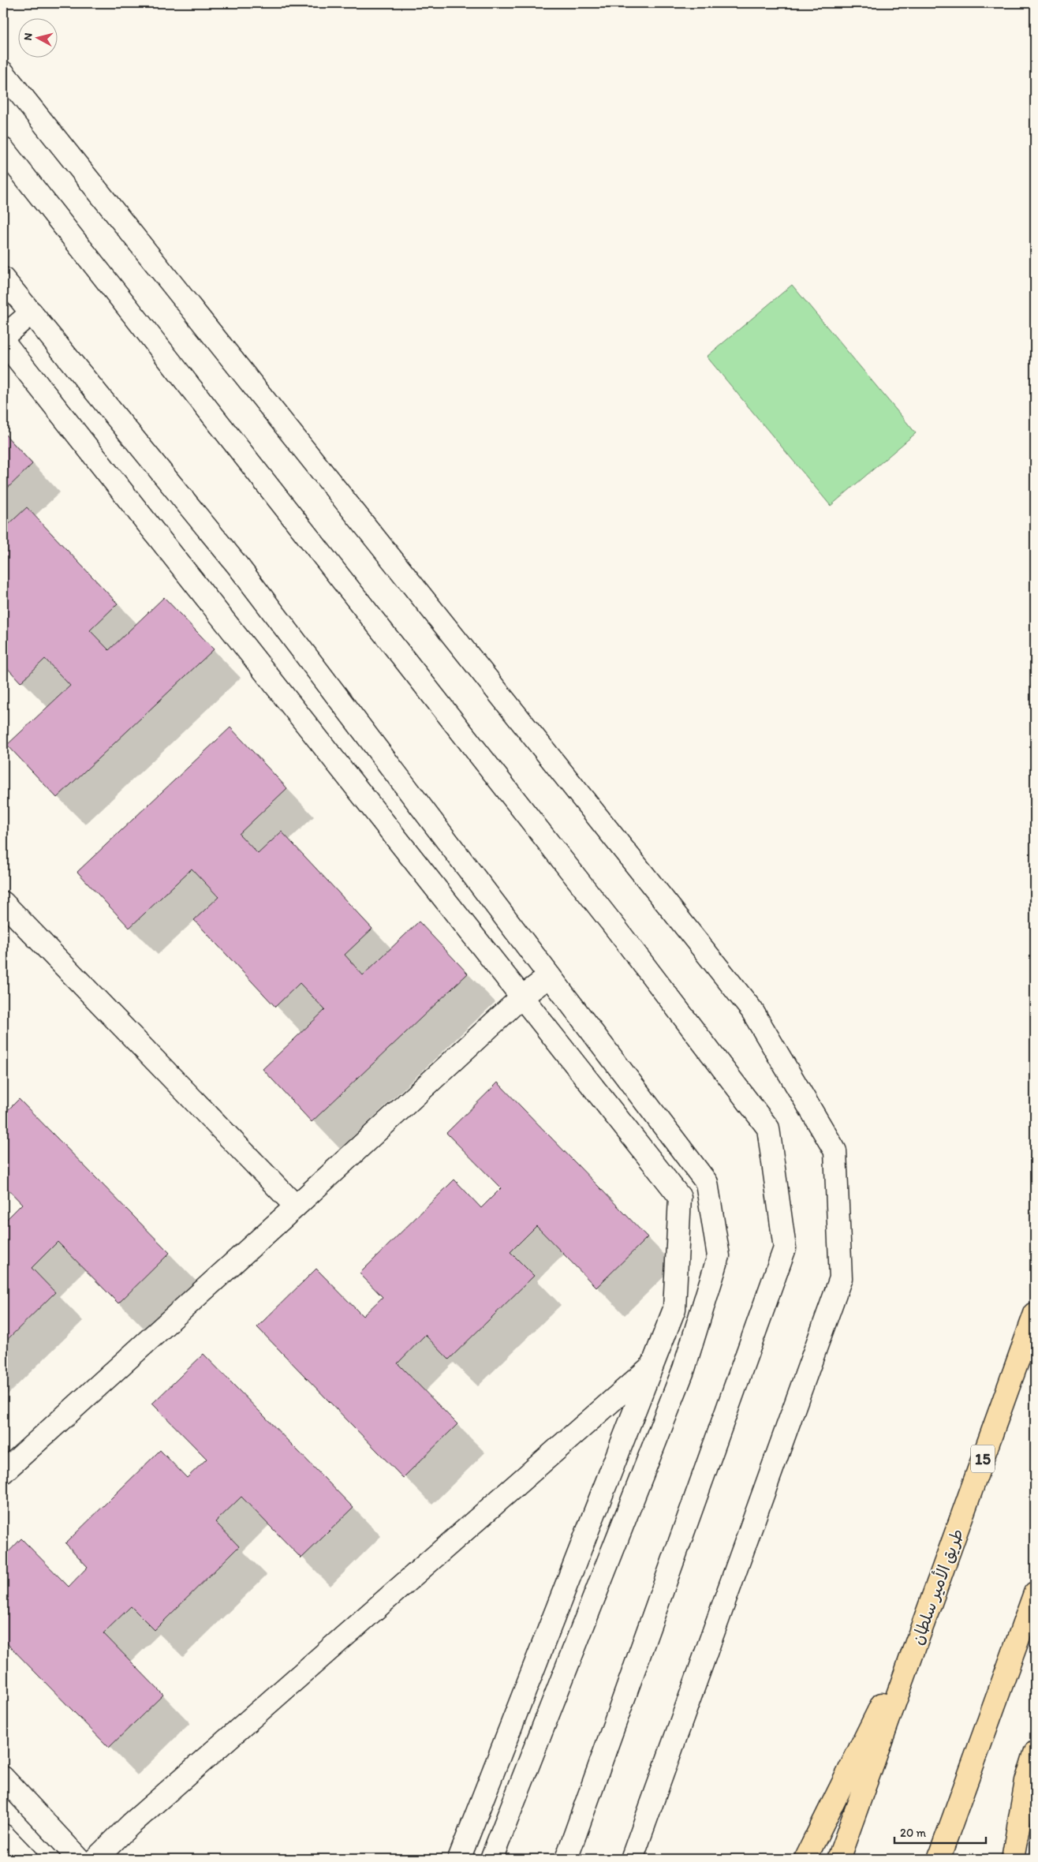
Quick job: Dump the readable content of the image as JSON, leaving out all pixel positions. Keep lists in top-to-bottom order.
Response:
{
  "streets": {
    "main road": ["15", "طريق الأمير سلطان"]
  },
  "scale_bar": "20 m",
  "north": "left"
}
